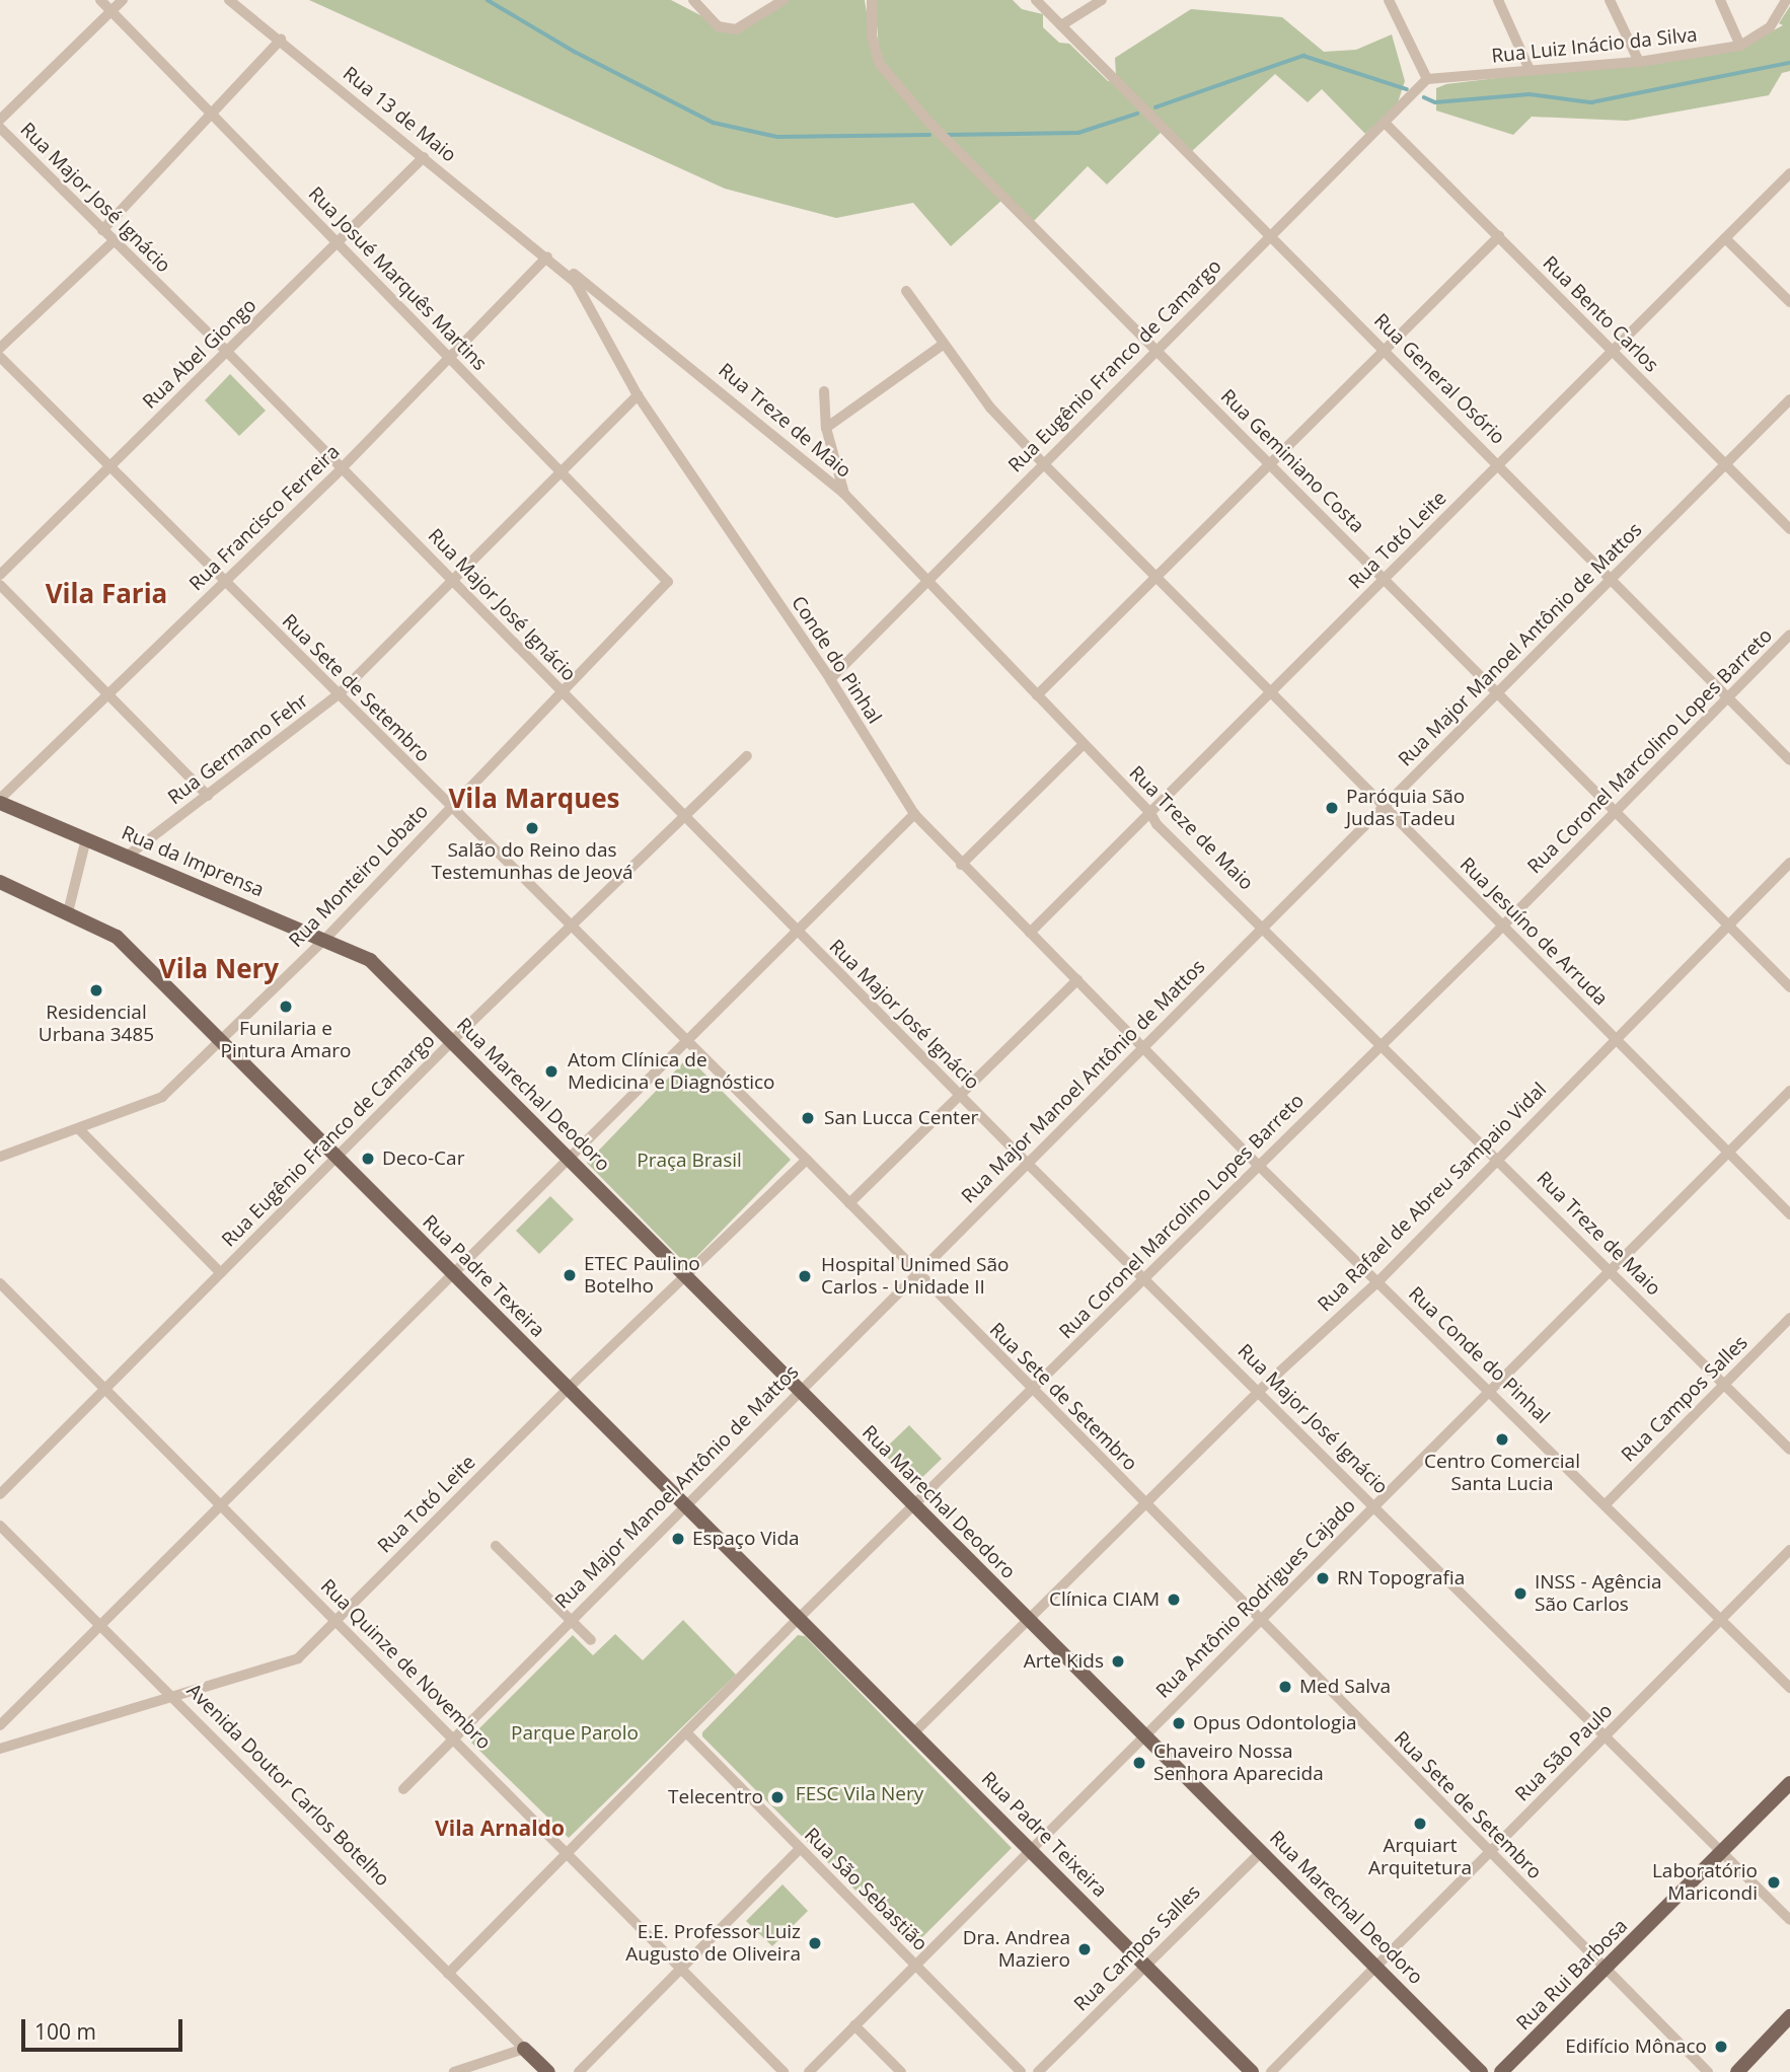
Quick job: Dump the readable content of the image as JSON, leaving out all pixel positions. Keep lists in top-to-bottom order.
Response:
{
  "streets": {
    "main road": [
      "Rua da Imprensa",
      "Rua Marechal Deodoro",
      "Rua Padre Texeira",
      "Avenida Doutor Carlos Botelho",
      "Rua Padre Teixeira",
      "Rua Rui Barbosa"
    ],
    "street": [
      "Rua Luiz Inácio da Silva",
      "Rua 13 de Maio",
      "Rua Major José Ignácio",
      "Rua Josué Marquês Martins",
      "Rua Bento Carlos",
      "Rua Abel Giongo",
      "Rua Eugênio Franco de Camargo",
      "Rua General Osório",
      "Rua Treze de Maio",
      "Rua Geminiano Costa",
      "Rua Francisco Ferreira",
      "Rua Totó Leite",
      "Rua Major Manoel Antônio de Mattos",
      "Conde do Pinhal",
      "Rua Sete de Setembro",
      "Rua Germano Fehr",
      "Rua Coronel Marcolino Lopes Barreto",
      "Rua Monteiro Lobato",
      "Rua Jesuíno de Arruda",
      "Rua Rafael de Abreu Sampaio Vidal",
      "Rua Conde do Pinhal",
      "Rua Campos Salles",
      "Rua Antônio Rodrigues Cajado",
      "Rua Quinze de Novembro",
      "Rua São Paulo",
      "Rua São Sebastião"
    ]
  },
  "crossings": [
    ["Rua Luiz Inácio da Silva", "Rua Eugênio Franco de Camargo"],
    ["Rua 13 de Maio", "Rua Abel Giongo"],
    ["Rua 13 de Maio", "Rua Treze de Maio"],
    ["Rua 13 de Maio", "Rua Francisco Ferreira"],
    ["Rua 13 de Maio", "Conde do Pinhal"],
    ["Rua Major José Ignácio", "Rua Abel Giongo"],
    ["Rua Major José Ignácio", "Rua Eugênio Franco de Camargo"],
    ["Rua Major José Ignácio", "Rua Francisco Ferreira"],
    ["Rua Major José Ignácio", "Rua Major Manoel Antônio de Mattos"],
    ["Rua Major José Ignácio", "Rua Germano Fehr"],
    ["Rua Major José Ignácio", "Rua Coronel Marcolino Lopes Barreto"],
    ["Rua Major José Ignácio", "Rua Monteiro Lobato"],
    ["Rua Major José Ignácio", "Rua Rafael de Abreu Sampaio Vidal"],
    ["Rua Major José Ignácio", "Rua Antônio Rodrigues Cajado"],
    ["Rua Major José Ignácio", "Rua São Paulo"],
    ["Rua Major José Ignácio", "Rua Rui Barbosa"],
    ["Rua Josué Marquês Martins", "Rua Abel Giongo"],
    ["Rua Josué Marquês Martins", "Rua Francisco Ferreira"],
    ["Rua Josué Marquês Martins", "Rua Germano Fehr"],
    ["Rua Josué Marquês Martins", "Rua Monteiro Lobato"],
    ["Rua Bento Carlos", "Rua Eugênio Franco de Camargo"],
    ["Rua Bento Carlos", "Rua Totó Leite"],
    ["Rua Bento Carlos", "Rua Major Manoel Antônio de Mattos"],
    ["Rua Abel Giongo", "Rua Sete de Setembro"],
    ["Rua Eugênio Franco de Camargo", "Rua General Osório"],
    ["Rua Eugênio Franco de Camargo", "Rua Treze de Maio"],
    ["Rua Eugênio Franco de Camargo", "Rua Geminiano Costa"],
    ["Rua Eugênio Franco de Camargo", "Conde do Pinhal"],
    ["Rua Eugênio Franco de Camargo", "Rua Sete de Setembro"],
    ["Rua Eugênio Franco de Camargo", "Rua Jesuíno de Arruda"],
    ["Rua Eugênio Franco de Camargo", "Rua Marechal Deodoro"],
    ["Rua Eugênio Franco de Camargo", "Rua Padre Texeira"],
    ["Rua Eugênio Franco de Camargo", "Rua Quinze de Novembro"],
    ["Rua General Osório", "Rua Totó Leite"],
    ["Rua General Osório", "Rua Major Manoel Antônio de Mattos"],
    ["Rua General Osório", "Rua Coronel Marcolino Lopes Barreto"],
    ["Rua Treze de Maio", "Rua Francisco Ferreira"],
    ["Rua Treze de Maio", "Rua Totó Leite"],
    ["Rua Treze de Maio", "Rua Major Manoel Antônio de Mattos"],
    ["Rua Treze de Maio", "Conde do Pinhal"],
    ["Rua Treze de Maio", "Rua Coronel Marcolino Lopes Barreto"],
    ["Rua Treze de Maio", "Rua Rafael de Abreu Sampaio Vidal"],
    ["Rua Treze de Maio", "Rua Campos Salles"],
    ["Rua Treze de Maio", "Rua Antônio Rodrigues Cajado"],
    ["Rua Geminiano Costa", "Rua Totó Leite"],
    ["Rua Geminiano Costa", "Rua Major Manoel Antônio de Mattos"],
    ["Rua Geminiano Costa", "Rua Coronel Marcolino Lopes Barreto"],
    ["Rua Geminiano Costa", "Rua Rafael de Abreu Sampaio Vidal"],
    ["Rua Francisco Ferreira", "Conde do Pinhal"],
    ["Rua Francisco Ferreira", "Rua Sete de Setembro"],
    ["Rua Francisco Ferreira", "Rua da Imprensa"],
    ["Rua Totó Leite", "Conde do Pinhal"],
    ["Rua Totó Leite", "Rua Sete de Setembro"],
    ["Rua Totó Leite", "Rua Jesuíno de Arruda"],
    ["Rua Totó Leite", "Rua Marechal Deodoro"],
    ["Rua Totó Leite", "Rua Padre Texeira"],
    ["Rua Totó Leite", "Rua Quinze de Novembro"],
    ["Rua Totó Leite", "Avenida Doutor Carlos Botelho"],
    ["Rua Major Manoel Antônio de Mattos", "Conde do Pinhal"],
    ["Rua Major Manoel Antônio de Mattos", "Rua Sete de Setembro"],
    ["Rua Major Manoel Antônio de Mattos", "Rua Jesuíno de Arruda"],
    ["Rua Major Manoel Antônio de Mattos", "Rua Marechal Deodoro"],
    ["Rua Major Manoel Antônio de Mattos", "Rua Padre Texeira"],
    ["Rua Major Manoel Antônio de Mattos", "Rua Conde do Pinhal"],
    ["Rua Major Manoel Antônio de Mattos", "Rua Quinze de Novembro"],
    ["Conde do Pinhal", "Rua Germano Fehr"],
    ["Conde do Pinhal", "Rua Conde do Pinhal"],
    ["Rua Sete de Setembro", "Rua Germano Fehr"],
    ["Rua Sete de Setembro", "Rua Coronel Marcolino Lopes Barreto"],
    ["Rua Sete de Setembro", "Rua Monteiro Lobato"],
    ["Rua Sete de Setembro", "Rua Rafael de Abreu Sampaio Vidal"],
    ["Rua Sete de Setembro", "Rua Antônio Rodrigues Cajado"],
    ["Rua Sete de Setembro", "Rua São Paulo"],
    ["Rua Sete de Setembro", "Rua Rui Barbosa"],
    ["Rua Germano Fehr", "Rua da Imprensa"],
    ["Rua Coronel Marcolino Lopes Barreto", "Rua Jesuíno de Arruda"],
    ["Rua Coronel Marcolino Lopes Barreto", "Rua Marechal Deodoro"],
    ["Rua Coronel Marcolino Lopes Barreto", "Rua Padre Texeira"],
    ["Rua Coronel Marcolino Lopes Barreto", "Rua Conde do Pinhal"],
    ["Rua Coronel Marcolino Lopes Barreto", "Rua Quinze de Novembro"],
    ["Rua Coronel Marcolino Lopes Barreto", "Avenida Doutor Carlos Botelho"],
    ["Rua Coronel Marcolino Lopes Barreto", "Rua São Sebastião"],
    ["Rua da Imprensa", "Rua Monteiro Lobato"],
    ["Rua da Imprensa", "Rua Marechal Deodoro"],
    ["Rua Monteiro Lobato", "Rua Padre Texeira"],
    ["Rua Jesuíno de Arruda", "Rua Rafael de Abreu Sampaio Vidal"],
    ["Rua Jesuíno de Arruda", "Rua Antônio Rodrigues Cajado"],
    ["Rua Marechal Deodoro", "Rua Rafael de Abreu Sampaio Vidal"],
    ["Rua Marechal Deodoro", "Rua Campos Salles"],
    ["Rua Marechal Deodoro", "Rua Antônio Rodrigues Cajado"],
    ["Rua Marechal Deodoro", "Rua São Paulo"],
    ["Rua Rafael de Abreu Sampaio Vidal", "Rua Padre Texeira"],
    ["Rua Rafael de Abreu Sampaio Vidal", "Rua Conde do Pinhal"],
    ["Rua Rafael de Abreu Sampaio Vidal", "Rua Padre Teixeira"],
    ["Rua Padre Texeira", "Rua Padre Teixeira"],
    ["Rua Conde do Pinhal", "Rua Campos Salles"],
    ["Rua Conde do Pinhal", "Rua Antônio Rodrigues Cajado"],
    ["Rua Conde do Pinhal", "Rua São Paulo"],
    ["Rua Campos Salles", "Rua Padre Teixeira"],
    ["Rua Antônio Rodrigues Cajado", "Rua Padre Teixeira"],
    ["Rua Antônio Rodrigues Cajado", "Rua São Sebastião"]
  ],
  "districts": [
    "Vila Faria",
    "Vila Marques",
    "Vila Nery",
    "Vila Arnaldo"
  ],
  "parks": ["Praça Brasil", "Parque Parolo", "FESC Vila Nery"],
  "places": [
    "Paróquia São Judas Tadeu",
    "Salão do Reino das Testemunhas de Jeová",
    "Residencial Urbana 3485",
    "Funilaria e Pintura Amaro",
    "Atom Clínica de Medicina e Diagnóstico",
    "San Lucca Center",
    "Deco-Car",
    "ETEC Paulino Botelho",
    "Hospital Unimed São Carlos - Unidade II",
    "Centro Comercial Santa Lucia",
    "Espaço Vida",
    "RN Topografia",
    "INSS - Agência São Carlos",
    "Clínica CIAM",
    "Arte Kids",
    "Med Salva",
    "Opus Odontologia",
    "Chaveiro Nossa Senhora Aparecida",
    "Telecentro",
    "Arquiart Arquitetura",
    "Laboratório Maricondi",
    "E.E. Professor Luiz Augusto de Oliveira",
    "Dra. Andrea Maziero",
    "Edifício Mônaco"
  ],
  "scale_bar": "100 m"
}
